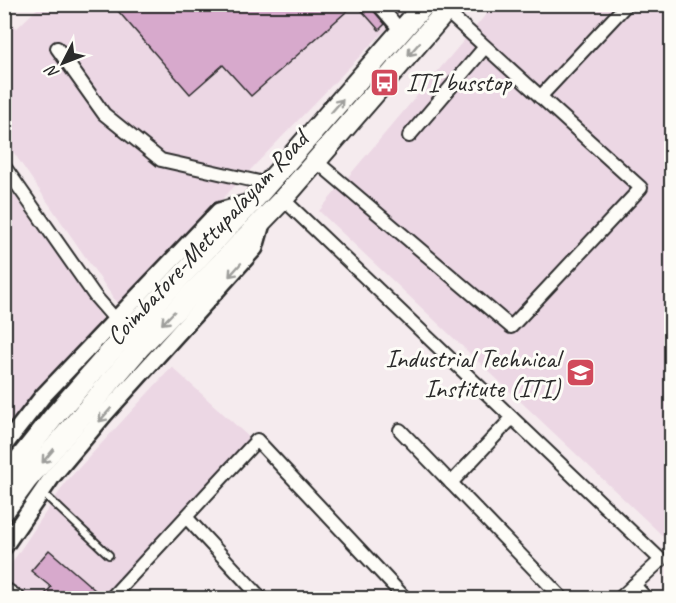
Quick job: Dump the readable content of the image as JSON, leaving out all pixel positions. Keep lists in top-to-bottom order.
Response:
{
  "streets": {
    "highway": ["Coimbatore-Mettupalayam Road"]
  },
  "places": {
    "bus stop": ["ITI busstop"],
    "school or university": ["Industrial Technical Institute (ITI)"]
  },
  "north": "bottom left"
}
